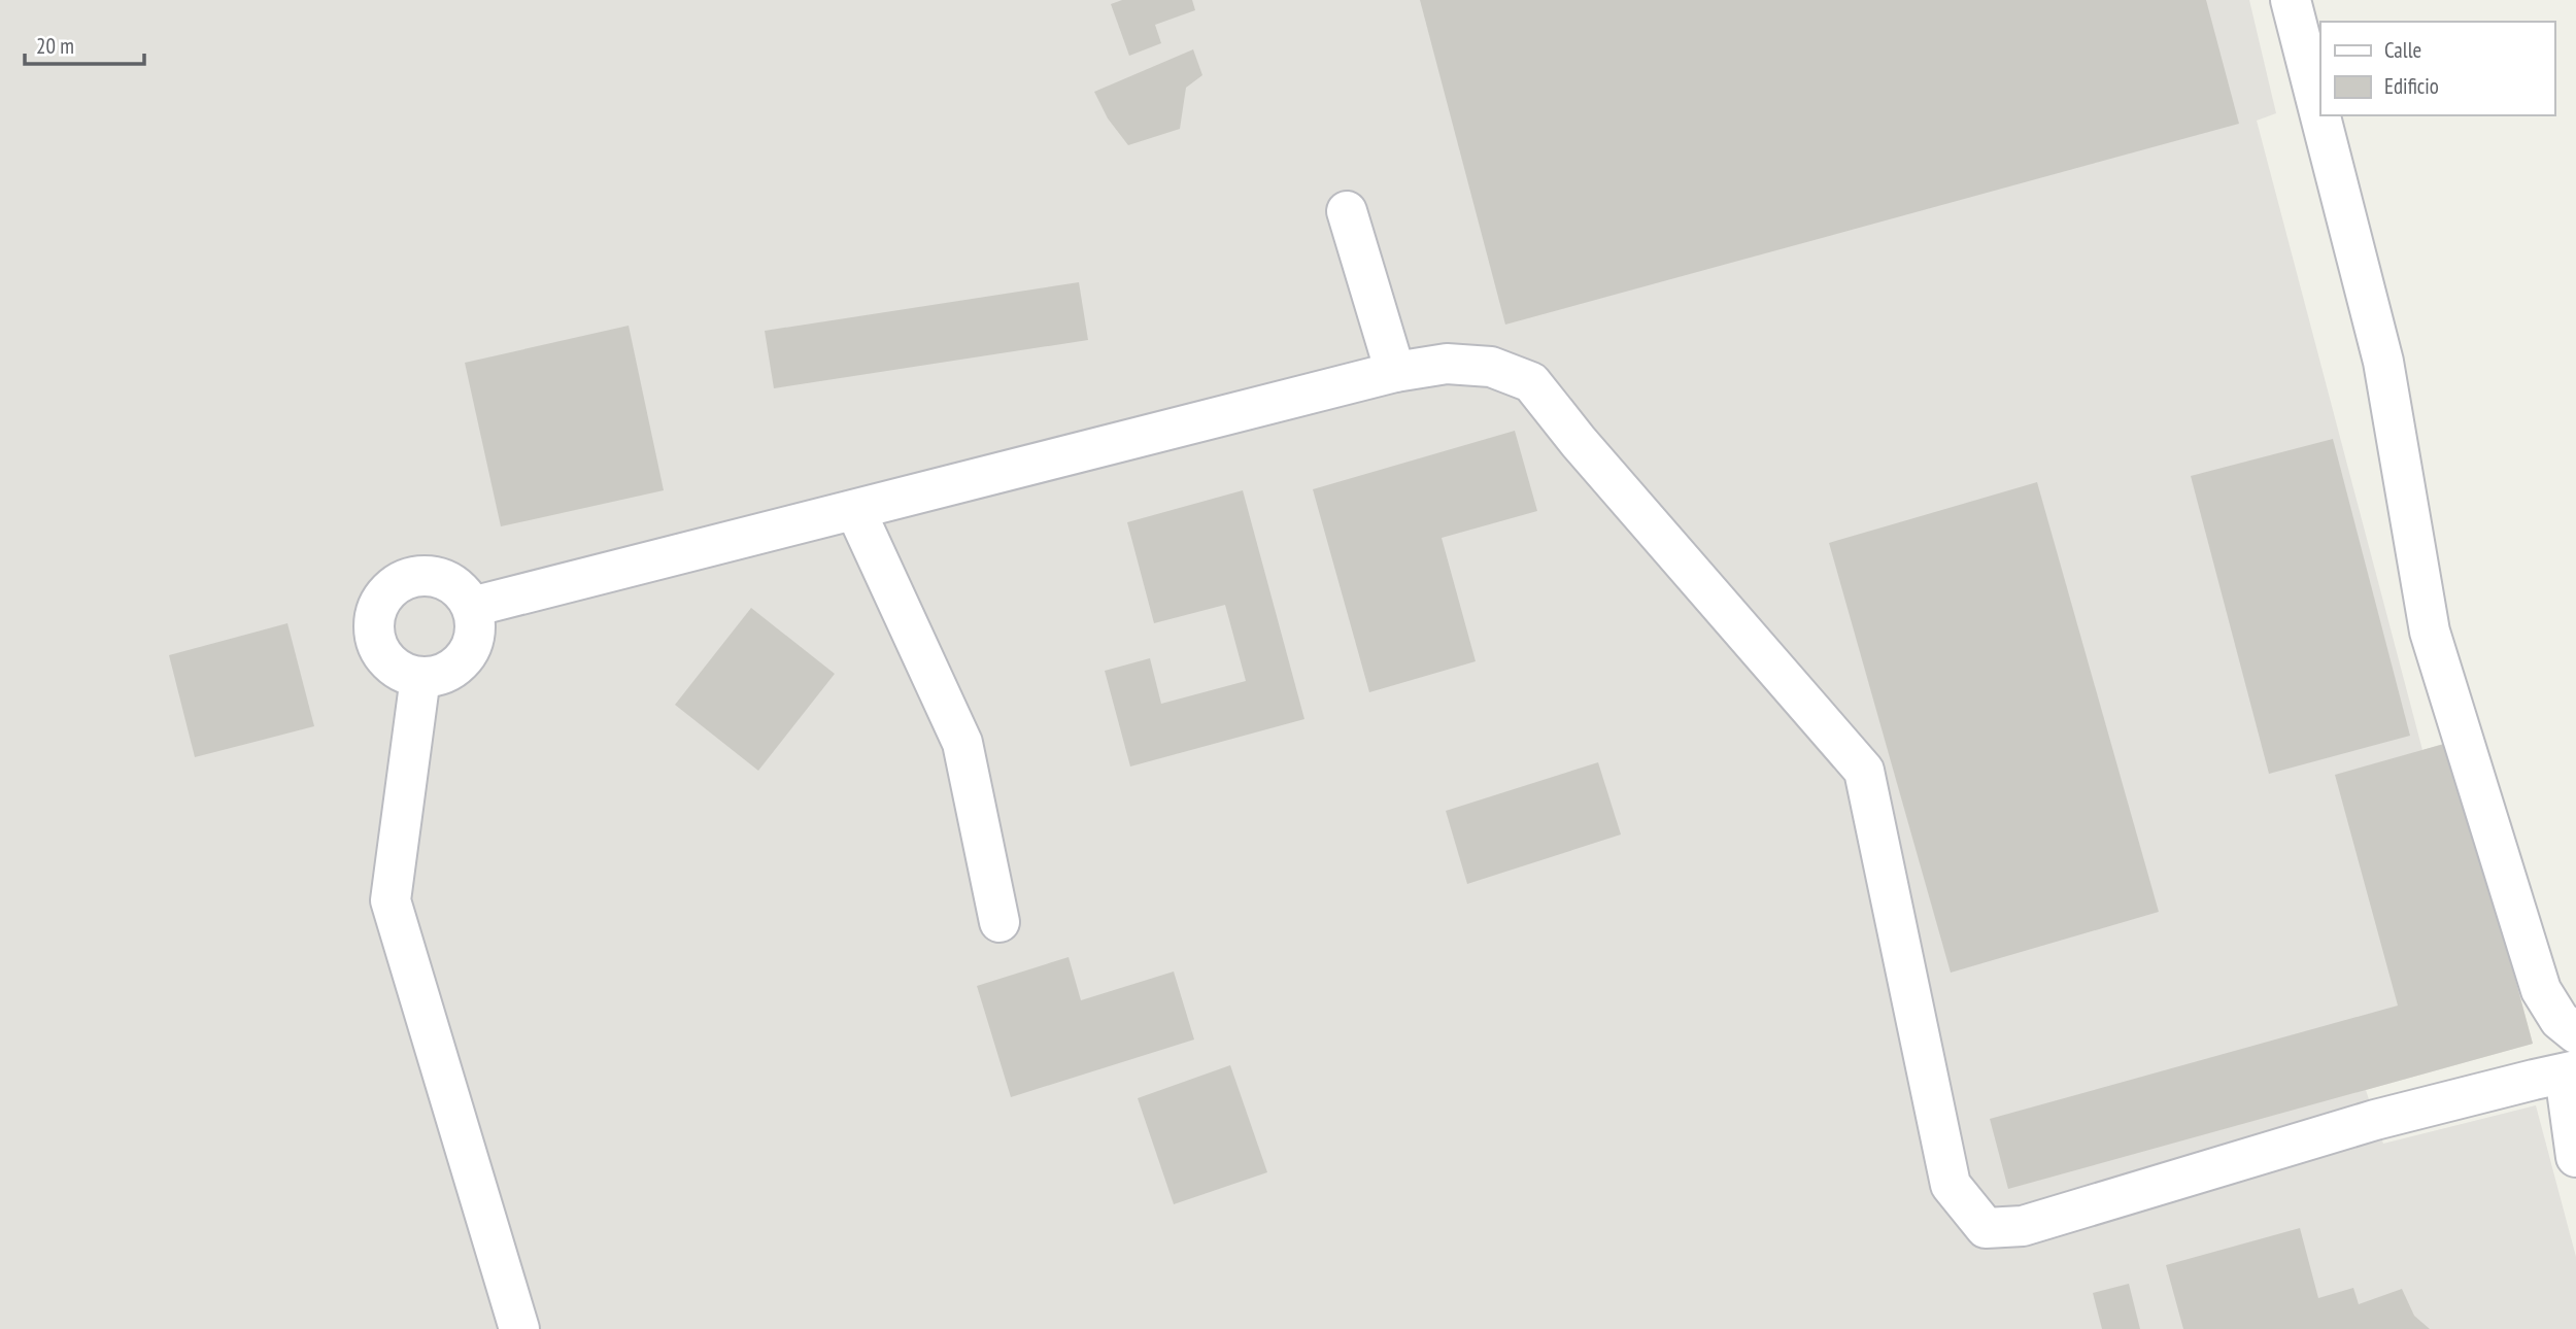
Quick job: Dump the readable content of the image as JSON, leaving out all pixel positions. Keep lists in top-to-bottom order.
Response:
{
  "legend": ["Calle", "Edificio"],
  "scale_bar": "20 m"
}
